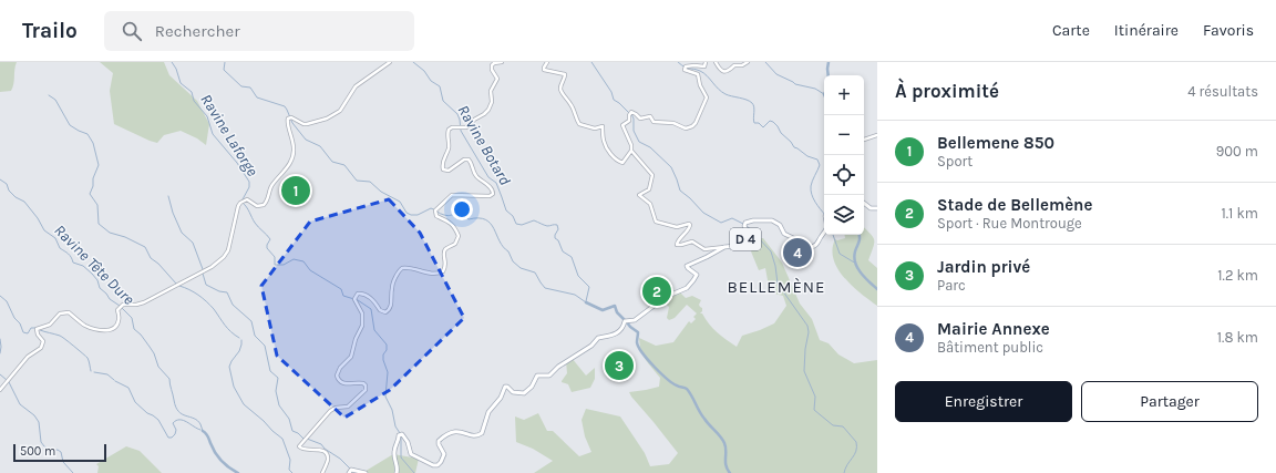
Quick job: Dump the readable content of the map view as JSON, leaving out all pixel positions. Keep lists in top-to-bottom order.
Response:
{
  "streets": {
    "main road": ["D 4"]
  },
  "districts": ["BELLEMÈNE"],
  "water": ["Ravine Laforge", "Ravine Botard", "Ravine Tête Dure"],
  "scale_bar": "500 m",
  "page": {
    "header": "Trailo",
    "search": "Rechercher",
    "nav": ["Carte", "Itinéraire", "Favoris"],
    "heading": ["À proximité", "4 résultats"],
    "map_buttons": ["+", "−"],
    "list": [
      {
        "mark": "1",
        "name": "Bellemene 850",
        "note": "Sport",
        "value": "900 m"
      },
      {
        "mark": "2",
        "name": "Stade de Bellemène",
        "note": "Sport · Rue Montrouge",
        "value": "1.1 km"
      },
      {
        "mark": "3",
        "name": "Jardin privé",
        "note": "Parc",
        "value": "1.2 km"
      },
      {
        "mark": "4",
        "name": "Mairie Annexe",
        "note": "Bâtiment public",
        "value": "1.8 km"
      }
    ],
    "pins": [
      "1",
      "4",
      "2",
      "3"
    ],
    "buttons": ["Enregistrer", "Partager"],
    "scale": "500 m"
  }
}
